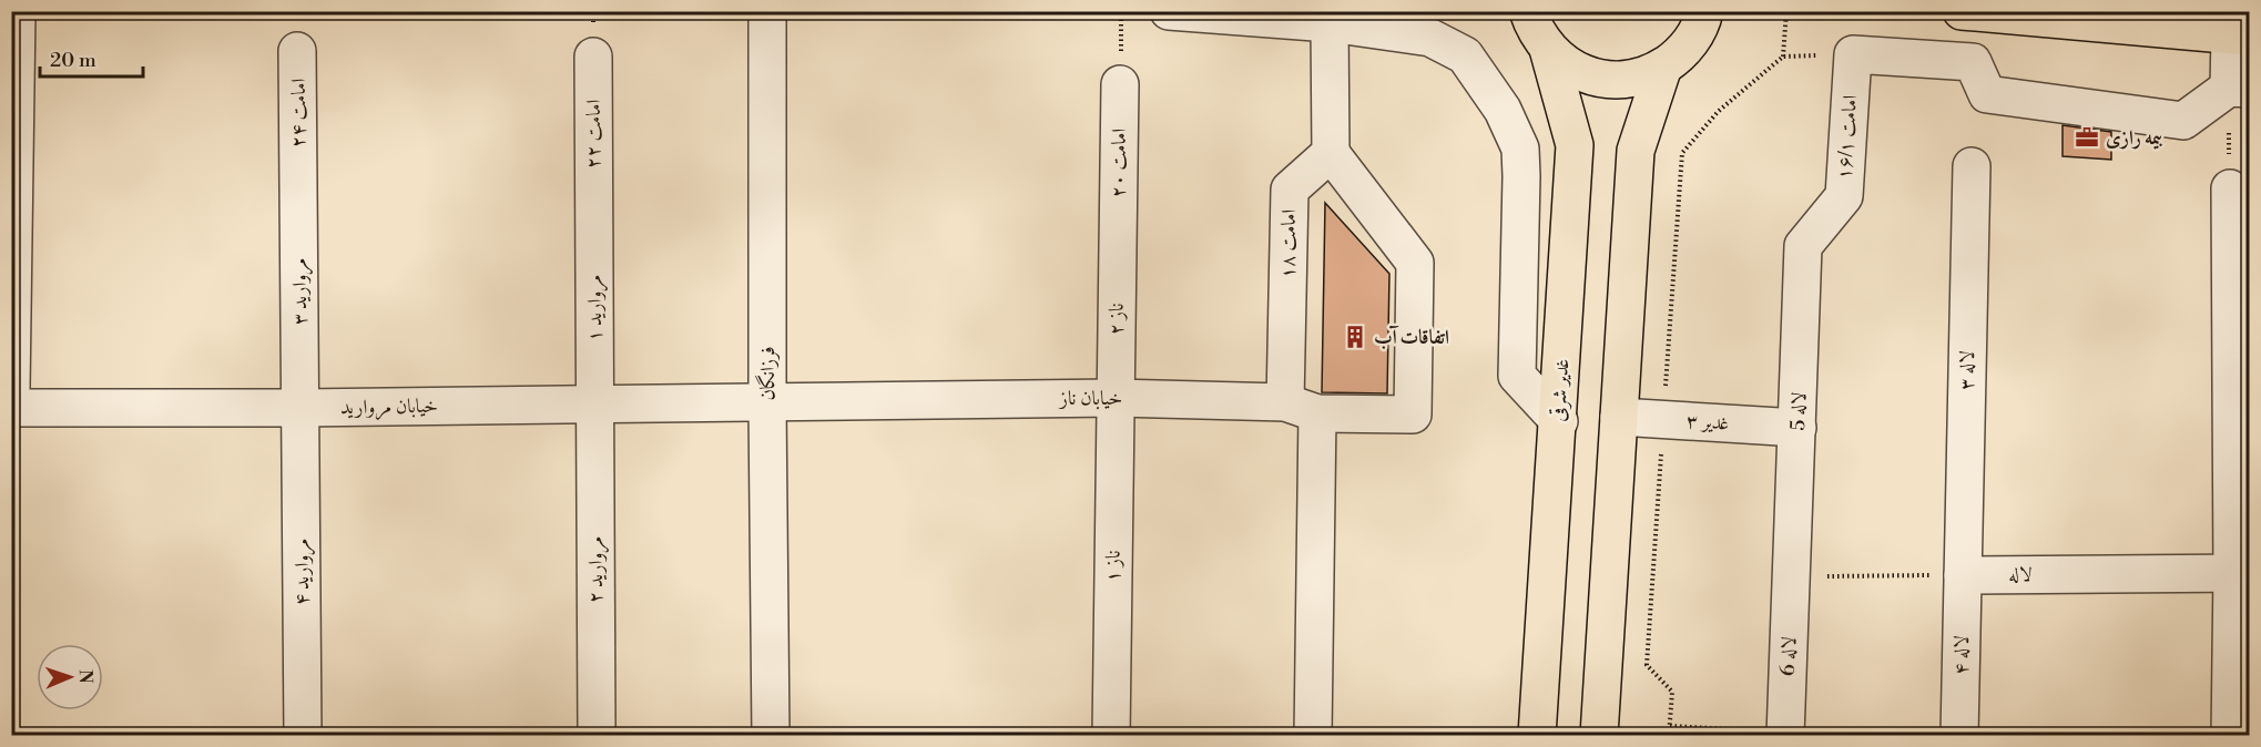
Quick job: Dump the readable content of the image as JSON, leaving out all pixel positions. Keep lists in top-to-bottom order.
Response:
{
  "streets": {
    "main road": ["غدیر شرقی"],
    "street": [
      "امامت ۲۴",
      "امامت ۲۲",
      "امامت ۱۶/۱",
      "امامت ۲۰",
      "امامت ۱۸",
      "مروارید ۳",
      "مروارید ۱",
      "ناز ۲",
      "لاله ۳",
      "فرزانگان",
      "خیابان ناز",
      "خیابان مروارید",
      "لاله 5",
      "غدیر ۳",
      "ناز ۱",
      "مروارید ۲",
      "مروارید ۴",
      "لاله",
      "لاله ۴",
      "لاله 6"
    ]
  },
  "crossings": [
    ["امامت ۲۴", "مروارید ۳"],
    ["امامت ۲۲", "مروارید ۱"],
    ["امامت ۱۶/۱", "لاله 5"],
    ["امامت ۲۰", "ناز ۲"],
    ["امامت ۱۸", "خیابان ناز"],
    ["مروارید ۳", "خیابان مروارید"],
    ["مروارید ۳", "مروارید ۴"],
    ["مروارید ۱", "خیابان مروارید"],
    ["مروارید ۱", "مروارید ۲"],
    ["ناز ۲", "خیابان ناز"],
    ["ناز ۲", "ناز ۱"],
    ["لاله ۳", "لاله"],
    ["لاله ۳", "لاله ۴"],
    ["فرزانگان", "خیابان ناز"],
    ["فرزانگان", "خیابان مروارید"],
    ["خیابان ناز", "خیابان مروارید"],
    ["خیابان ناز", "ناز ۱"],
    ["خیابان مروارید", "مروارید ۲"],
    ["خیابان مروارید", "مروارید ۴"],
    ["لاله 5", "غدیر ۳"],
    ["لاله 5", "لاله 6"],
    ["لاله", "لاله ۴"]
  ],
  "places": {
    "office": ["بیمه رازی"],
    "building": ["اتفاقات آب"]
  },
  "scale_bar": "20 m",
  "north": "right"
}
